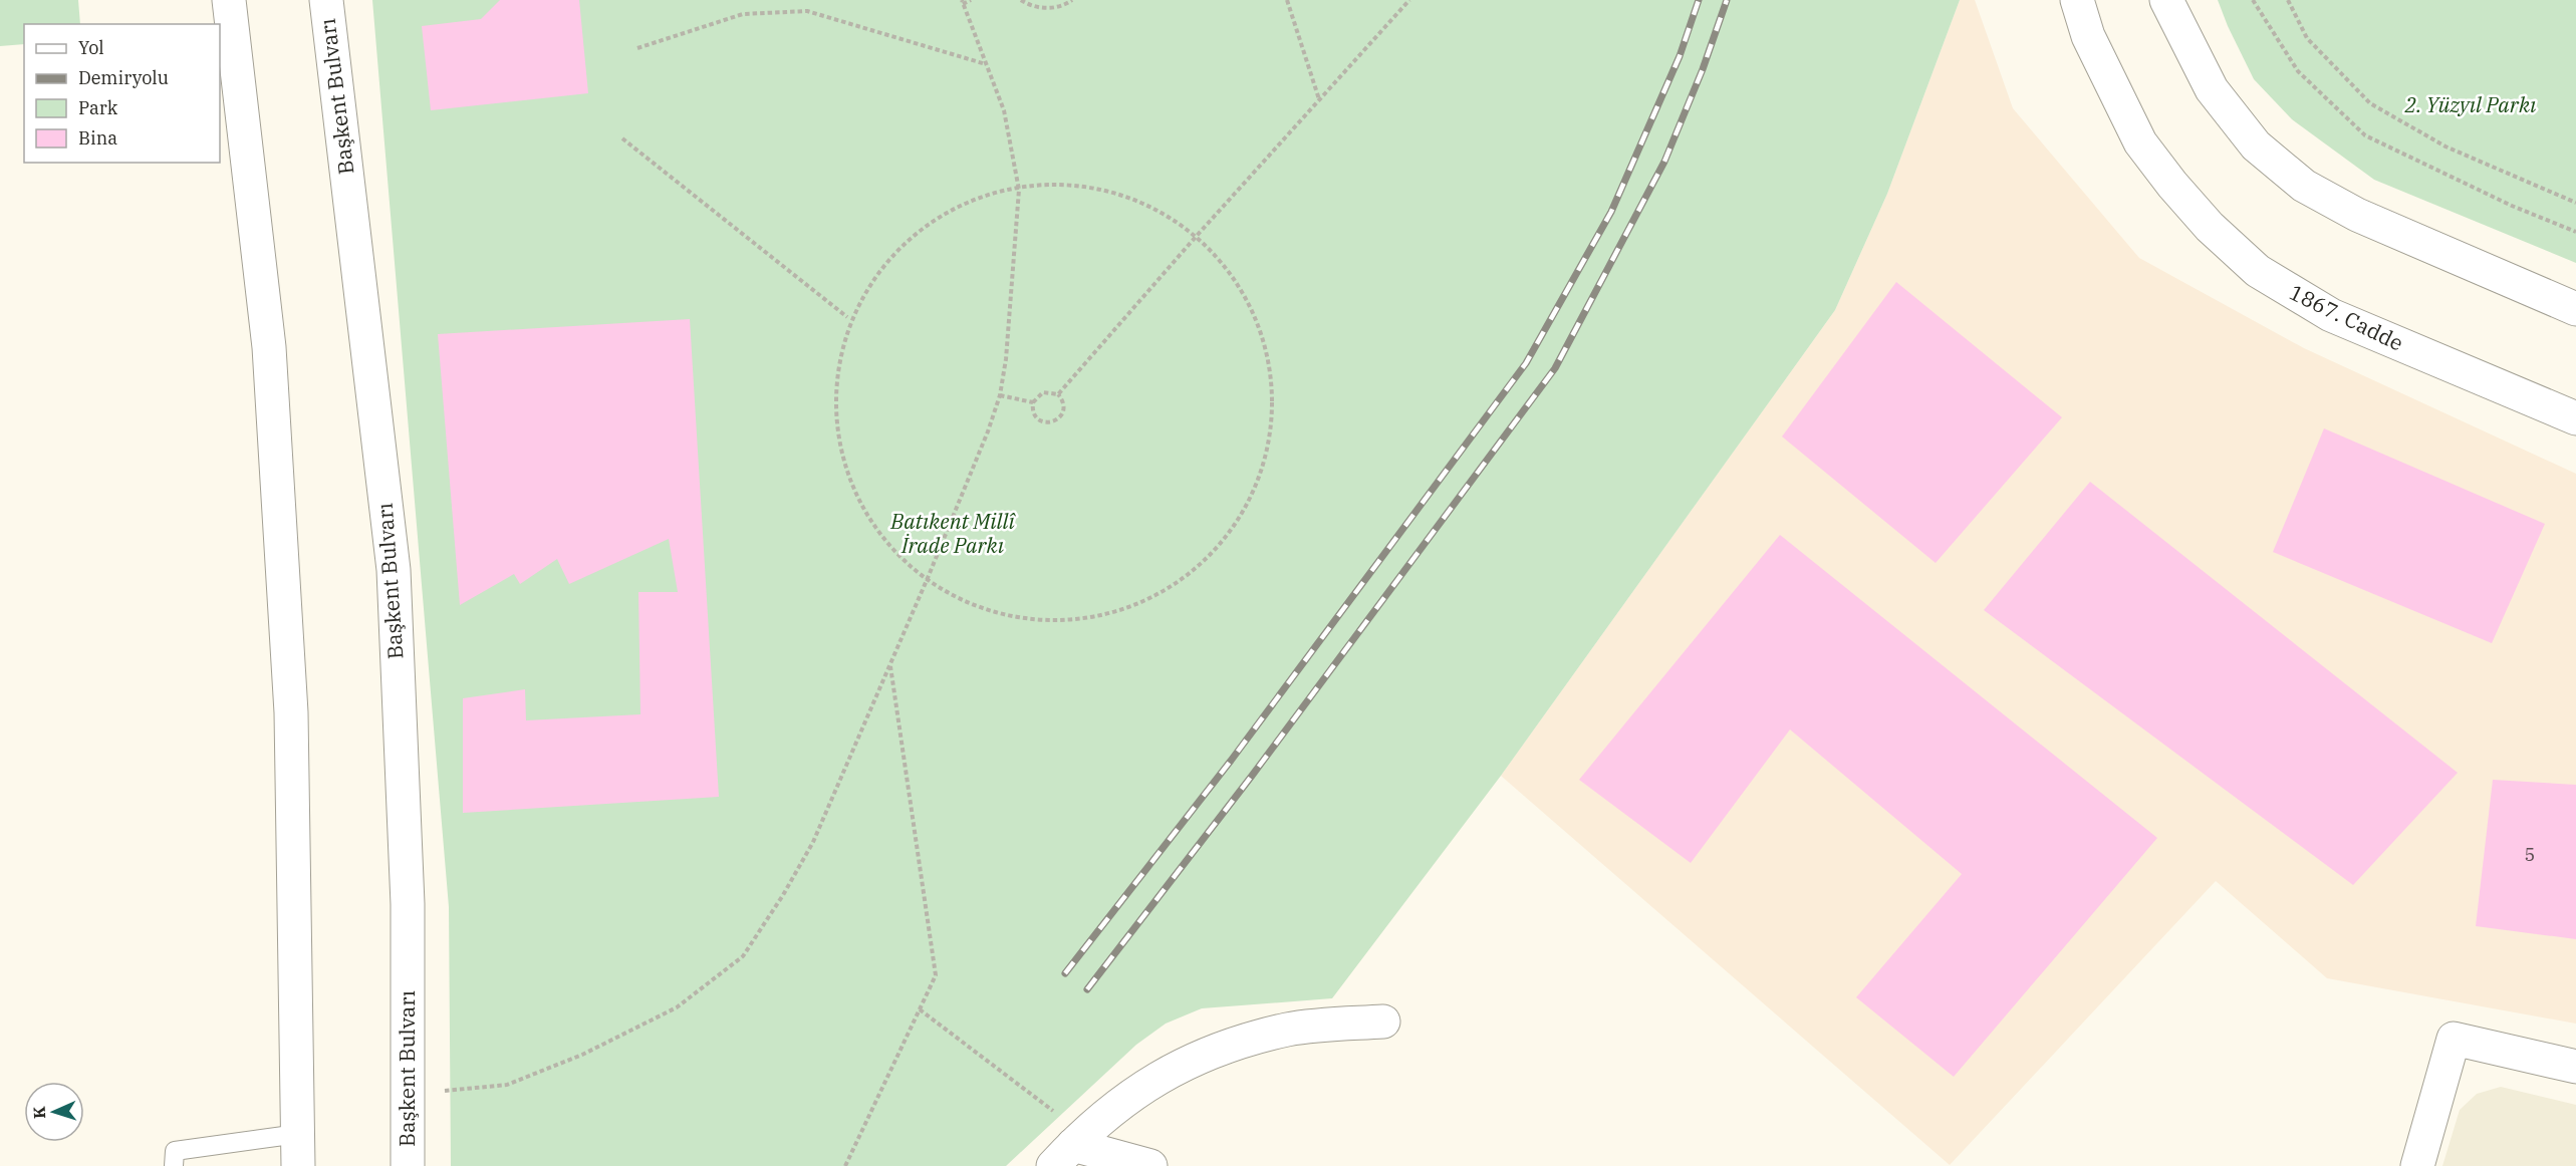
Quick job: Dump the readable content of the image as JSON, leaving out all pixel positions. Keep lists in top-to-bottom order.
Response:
{
  "streets": {
    "main road": ["Başkent Bulvarı", "1867. Cadde"]
  },
  "parks": ["2. Yüzyıl Parkı", "Batıkent Millî İrade Parkı"],
  "house_numbers": ["5"],
  "legend": [
    "Yol",
    "Demiryolu",
    "Park",
    "Bina"
  ],
  "north": "left"
}
